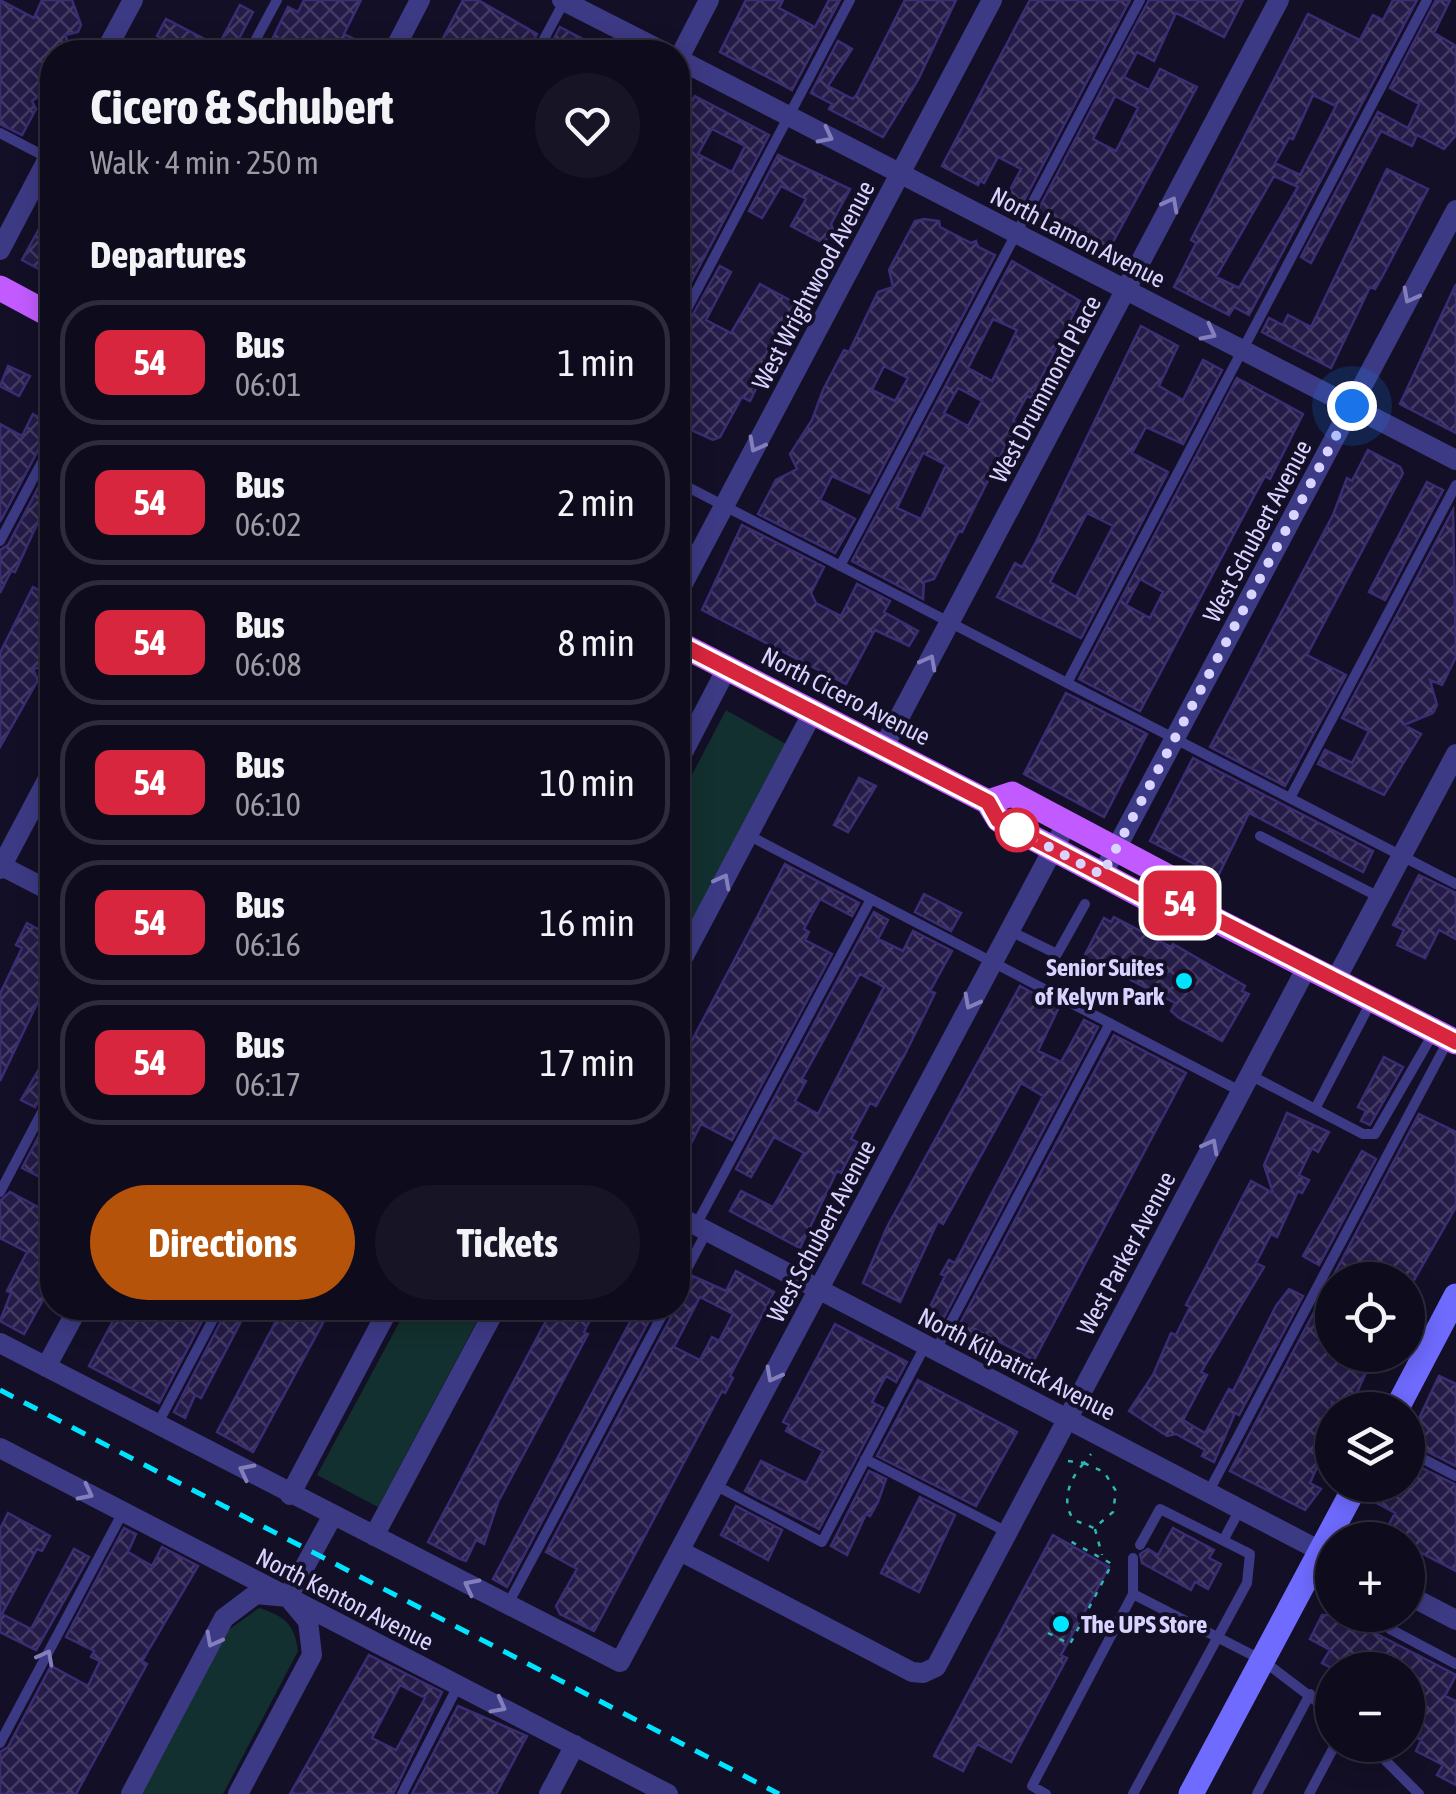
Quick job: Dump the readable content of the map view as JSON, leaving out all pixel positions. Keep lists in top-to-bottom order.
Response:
{
  "streets": {
    "main road": ["North Cicero Avenue"],
    "street": [
      "North Lamon Avenue",
      "West Wrightwood Avenue",
      "West Drummond Place",
      "West Schubert Avenue",
      "West Parker Avenue",
      "North Kilpatrick Avenue",
      "North Kenton Avenue"
    ]
  },
  "crossings": [
    ["North Lamon Avenue", "West Wrightwood Avenue"],
    ["North Lamon Avenue", "West Drummond Place"],
    ["North Lamon Avenue", "West Schubert Avenue"],
    ["West Drummond Place", "North Cicero Avenue"],
    ["West Schubert Avenue", "North Cicero Avenue"],
    ["West Schubert Avenue", "West Parker Avenue"],
    ["West Schubert Avenue", "North Kilpatrick Avenue"],
    ["North Cicero Avenue", "West Parker Avenue"],
    ["West Parker Avenue", "North Kilpatrick Avenue"]
  ],
  "one_way": [
    "West Wrightwood Avenue",
    "West Drummond Place",
    "West Schubert Avenue",
    "West Parker Avenue"
  ],
  "places": ["Senior Suites of Kelyvn Park", "The UPS Store"],
  "lines": ["bus line 54"],
  "page": {
    "on_map": "54",
    "heading": [
      ["Cicero & Schubert", "Walk · 4 min · 250 m"],
      "Departures"
    ],
    "list": [
      {
        "mark": "54",
        "name": "Bus",
        "note": "06:01",
        "value": "1 min"
      },
      {
        "mark": "54",
        "name": "Bus",
        "note": "06:02",
        "value": "2 min"
      },
      {
        "mark": "54",
        "name": "Bus",
        "note": "06:08",
        "value": "8 min"
      },
      {
        "mark": "54",
        "name": "Bus",
        "note": "06:10",
        "value": "10 min"
      },
      {
        "mark": "54",
        "name": "Bus",
        "note": "06:16",
        "value": "16 min"
      },
      {
        "mark": "54",
        "name": "Bus",
        "note": "06:17",
        "value": "17 min"
      }
    ],
    "buttons": ["Directions", "Tickets"],
    "map_buttons": ["+", "−"]
  }
}
